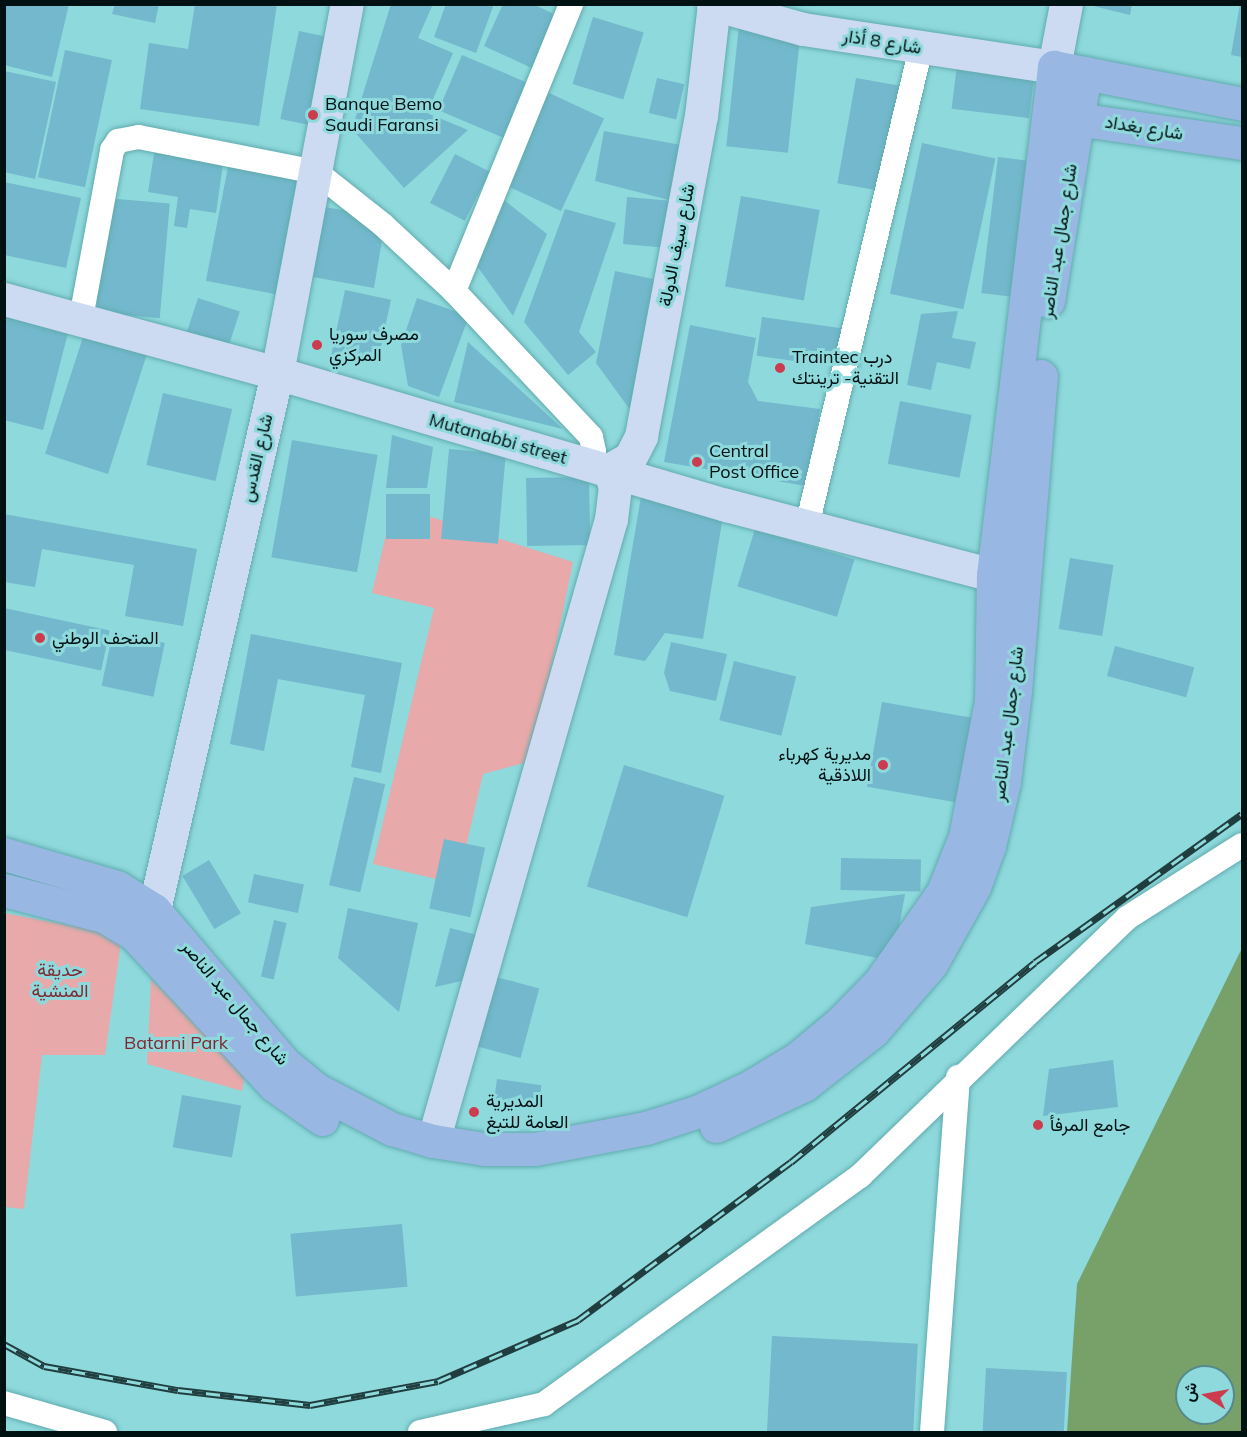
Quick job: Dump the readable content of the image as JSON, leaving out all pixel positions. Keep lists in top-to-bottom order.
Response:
{
  "streets": {
    "main road": ["شارع بغداد", "شارع جمال عبد الناصر"],
    "street": [
      "شارع 8 أذار",
      "شارع سيف الدولة",
      "Mutanabbi street",
      "شارع القدس"
    ]
  },
  "crossings": [
    ["شارع 8 أذار", "شارع جمال عبد الناصر"],
    ["شارع 8 أذار", "شارع سيف الدولة"],
    ["شارع بغداد", "شارع جمال عبد الناصر"],
    ["شارع جمال عبد الناصر", "Mutanabbi street"],
    ["شارع جمال عبد الناصر", "شارع القدس"],
    ["شارع سيف الدولة", "Mutanabbi street"],
    ["Mutanabbi street", "شارع القدس"]
  ],
  "parks": ["حديقة المنشية", "Batarni Park"],
  "places": [
    "Banque Bemo Saudi Faransi",
    "مصرف سوريا المركزي",
    "Traintec درب التقنية- ترينتك",
    "Central Post Office",
    "المتحف الوطني",
    "مديرية كهرباء اللاذقية",
    "المديرية العامة للتبغ",
    "جامع المرفأ"
  ],
  "north": "left"
}
